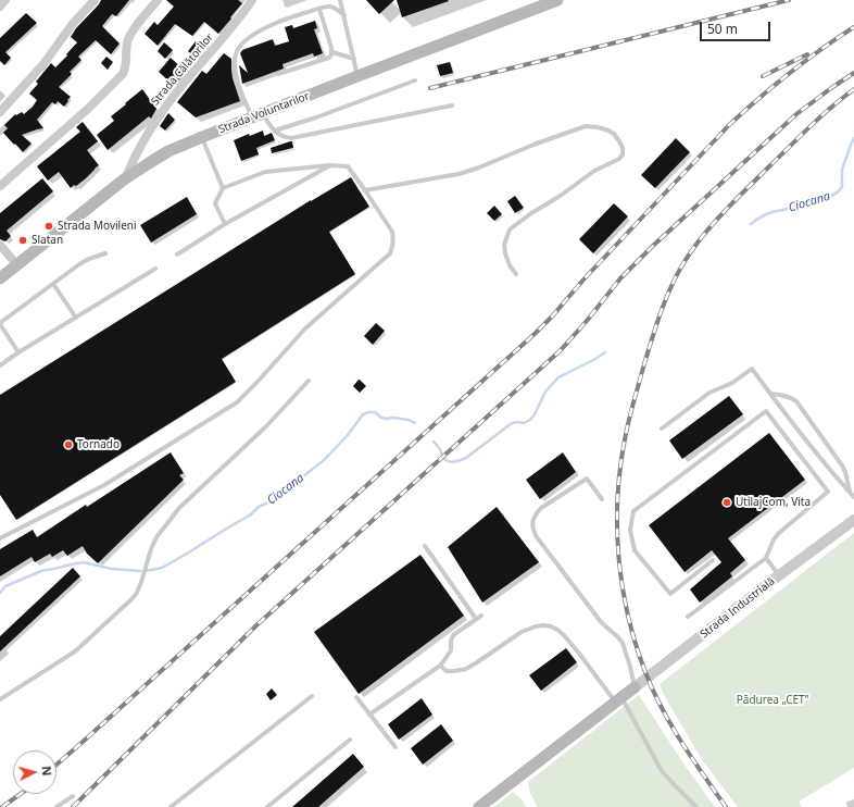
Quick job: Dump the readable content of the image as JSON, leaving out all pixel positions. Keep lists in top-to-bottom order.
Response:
{
  "streets": {
    "main road": ["Strada Voluntarilor", "Strada Industrială"],
    "street": ["Strada Călătorilor"]
  },
  "crossings": [
    ["Strada Călătorilor", "Strada Voluntarilor"]
  ],
  "water": ["Ciocana"],
  "parks": ["Pădurea „CET”"],
  "places": [
    "Strada Movileni",
    "Slatan",
    "Tornado",
    "UtilajCom, Vita"
  ],
  "scale_bar": "50 m",
  "north": "right"
}
